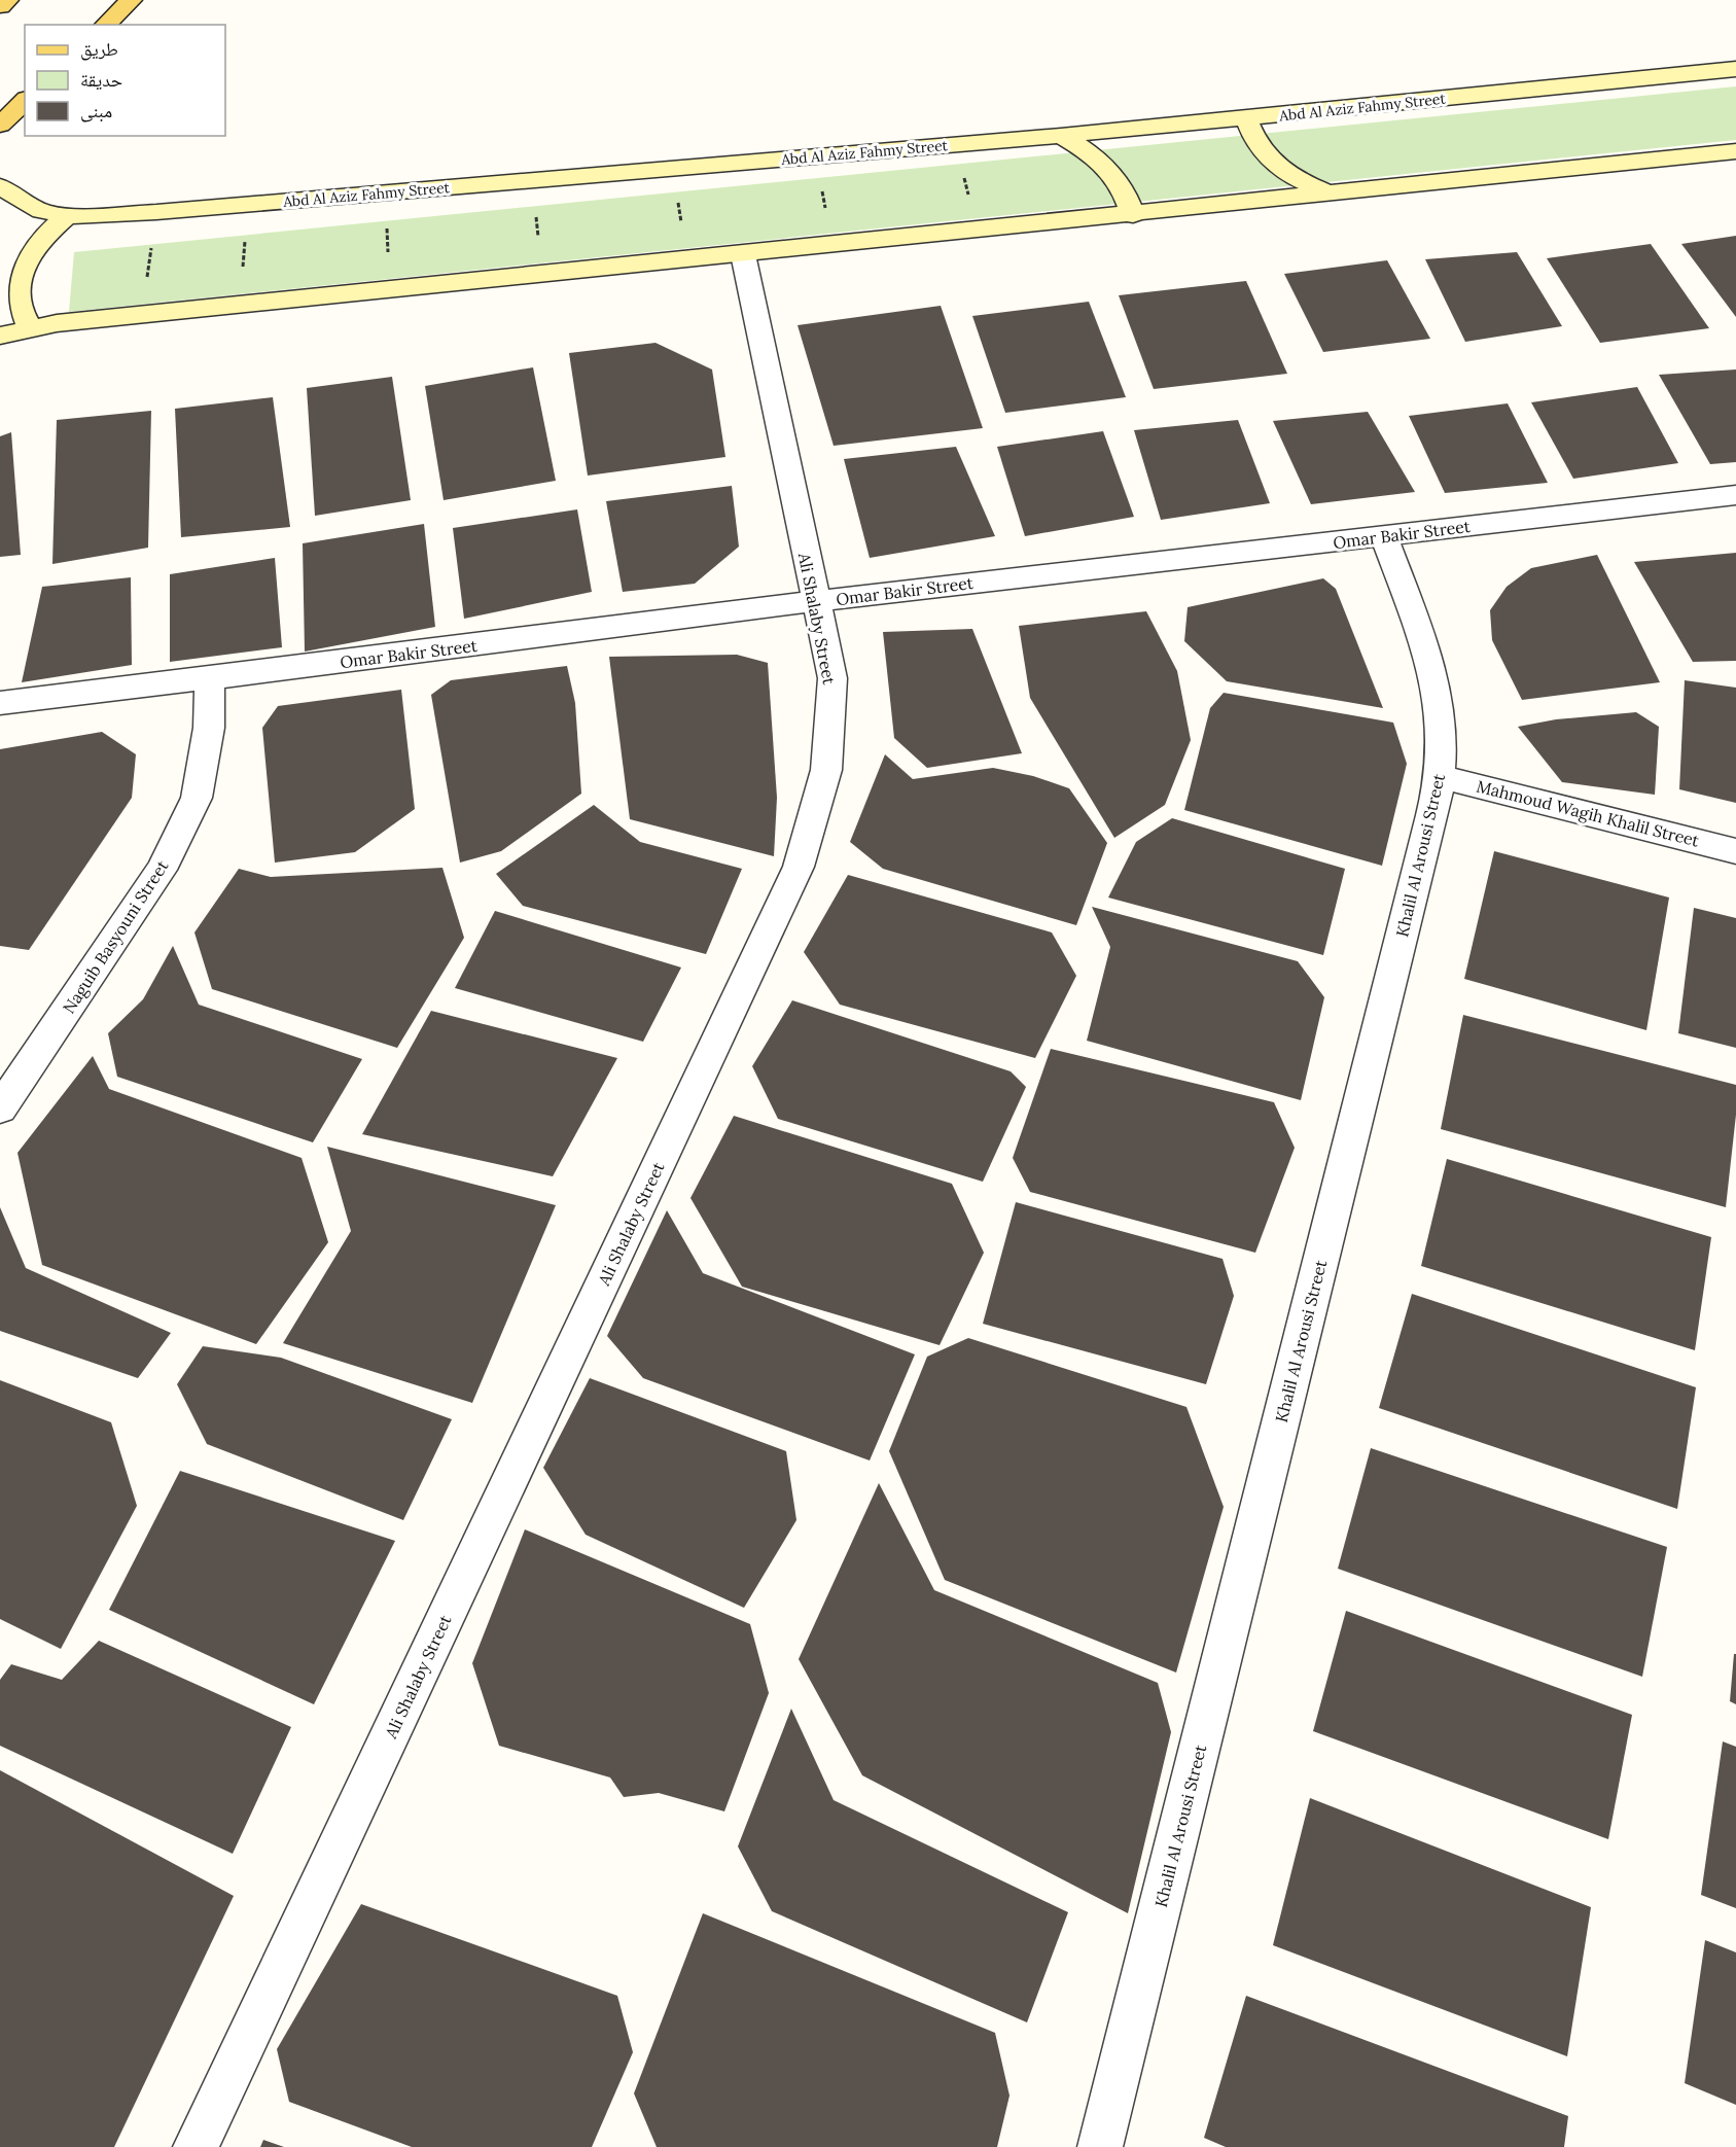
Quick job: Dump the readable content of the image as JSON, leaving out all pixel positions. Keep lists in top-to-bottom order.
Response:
{
  "streets": {
    "main road": ["Abd Al Aziz Fahmy Street"],
    "street": [
      "Omar Bakir Street",
      "Ali Shalaby Street",
      "Mahmoud Wagih Khalil Street",
      "Khalil Al Arousi Street",
      "Naguib Basyouni Street"
    ]
  },
  "crossings": [
    ["Omar Bakir Street", "Ali Shalaby Street"],
    ["Omar Bakir Street", "Khalil Al Arousi Street"],
    ["Omar Bakir Street", "Naguib Basyouni Street"],
    ["Mahmoud Wagih Khalil Street", "Khalil Al Arousi Street"]
  ],
  "legend": ["طريق", "حديقة", "مبنى"]
}
